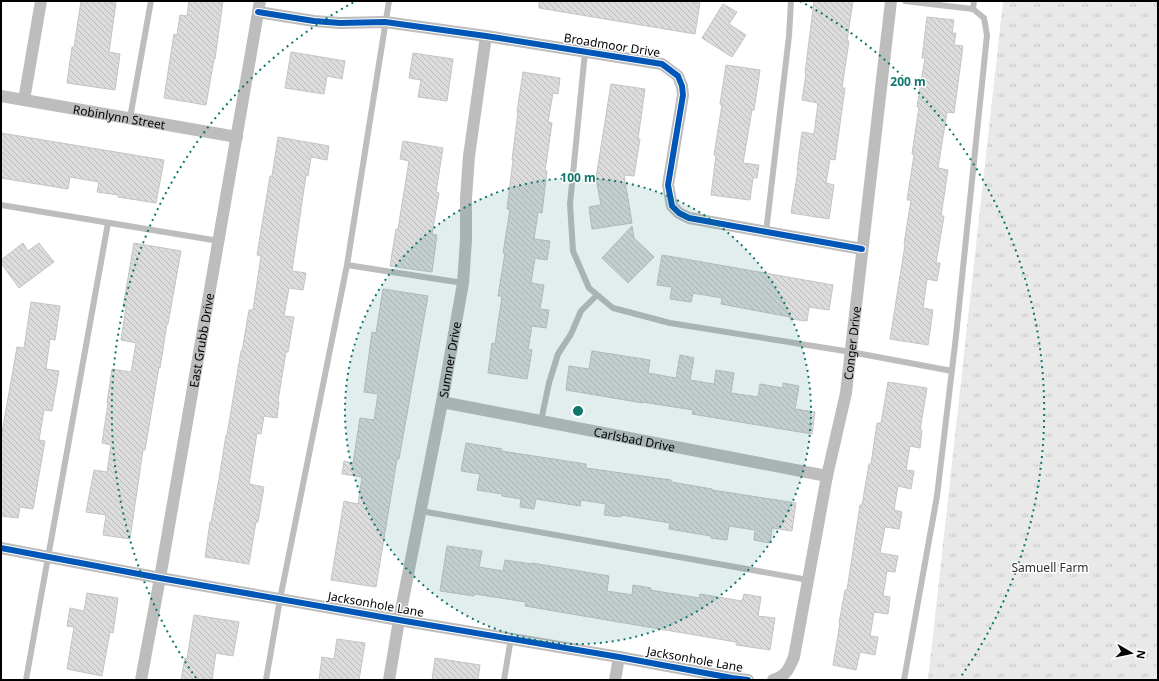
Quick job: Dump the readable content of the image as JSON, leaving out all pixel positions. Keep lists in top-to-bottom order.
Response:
{
  "streets": {
    "street": [
      "Broadmoor Drive",
      "Robinlynn Street",
      "East Grubb Drive",
      "Conger Drive",
      "Sumner Drive",
      "Carlsbad Drive",
      "Jacksonhole Lane"
    ]
  },
  "crossings": [
    ["Broadmoor Drive", "East Grubb Drive"],
    ["Broadmoor Drive", "Conger Drive"],
    ["Broadmoor Drive", "Sumner Drive"],
    ["Robinlynn Street", "East Grubb Drive"],
    ["East Grubb Drive", "Jacksonhole Lane"],
    ["Conger Drive", "Carlsbad Drive"],
    ["Sumner Drive", "Carlsbad Drive"],
    ["Sumner Drive", "Jacksonhole Lane"]
  ],
  "parks": ["Samuell Farm"],
  "north": "right",
  "rings": ["200 m", "100 m"]
}
